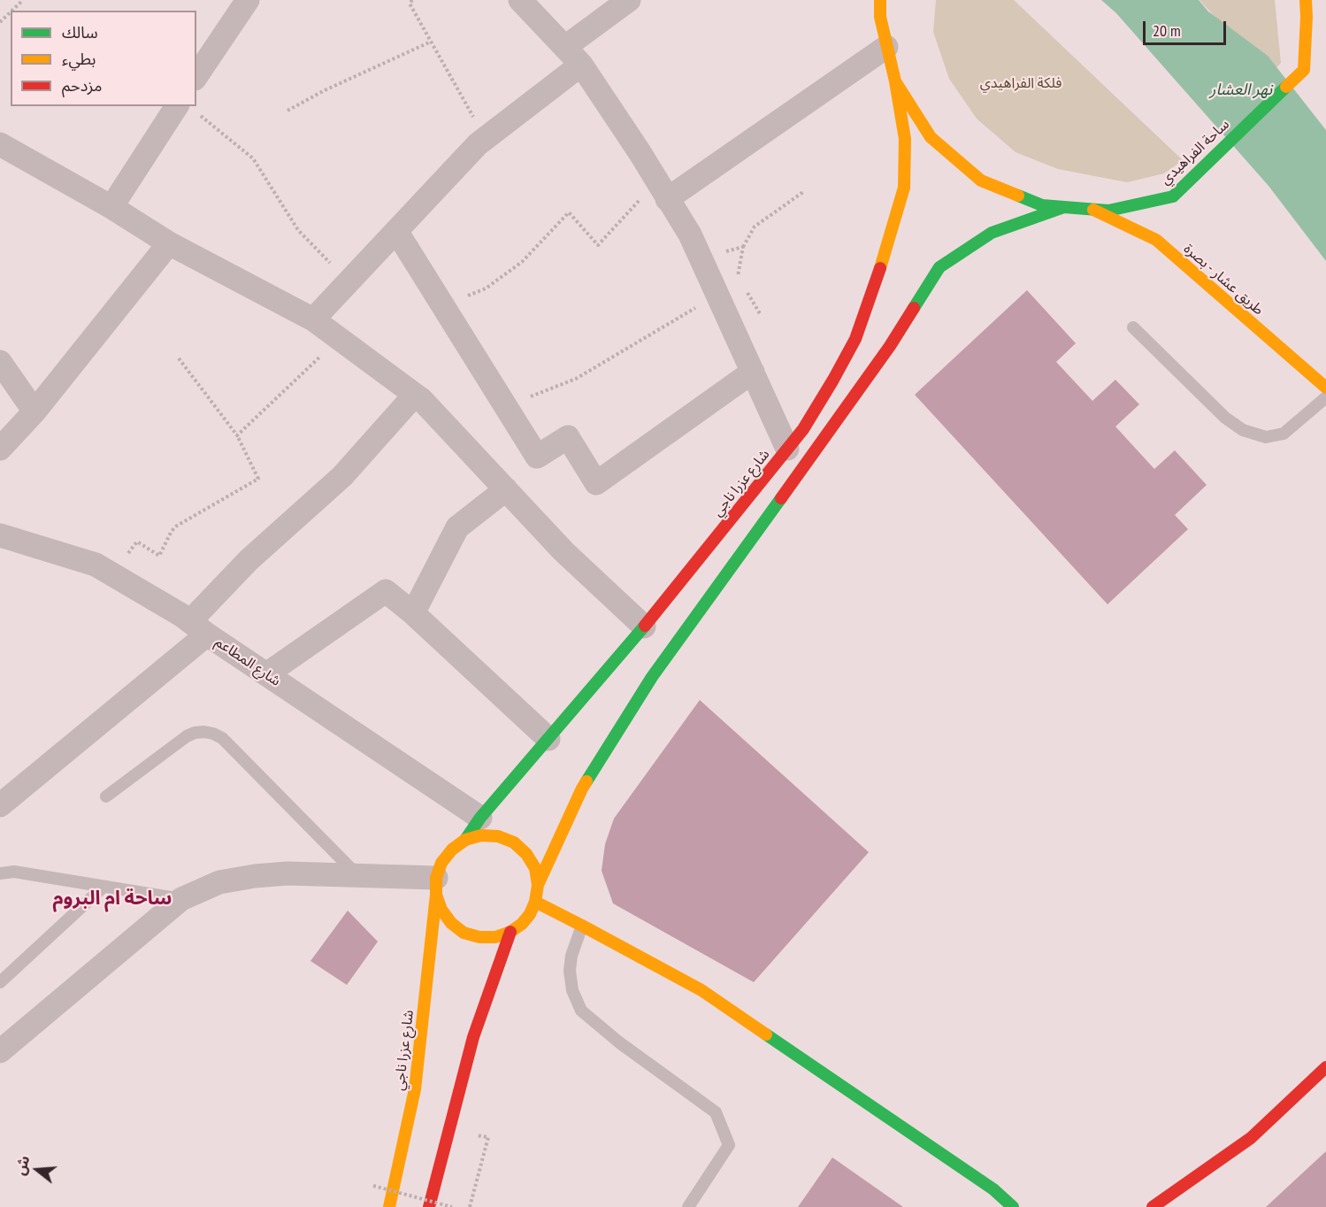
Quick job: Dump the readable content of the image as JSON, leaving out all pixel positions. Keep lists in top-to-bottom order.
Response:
{
  "streets": {
    "main road": ["ساحة الفراهيدي", "طريق عشار - بصرة", "شارع عزرا ناجي"],
    "street": ["شارع المطاعم"]
  },
  "crossings": [
    ["ساحة الفراهيدي", "طريق عشار - بصرة"],
    ["ساحة الفراهيدي", "شارع عزرا ناجي"],
    ["شارع عزرا ناجي", "شارع المطاعم"]
  ],
  "districts": ["ساحة ام البروم"],
  "water": ["نهر العشار"],
  "parks": ["فلكة الفراهيدي"],
  "legend": ["سالك", "بطيء", "مزدحم"],
  "scale_bar": "20 m",
  "north": "left"
}
